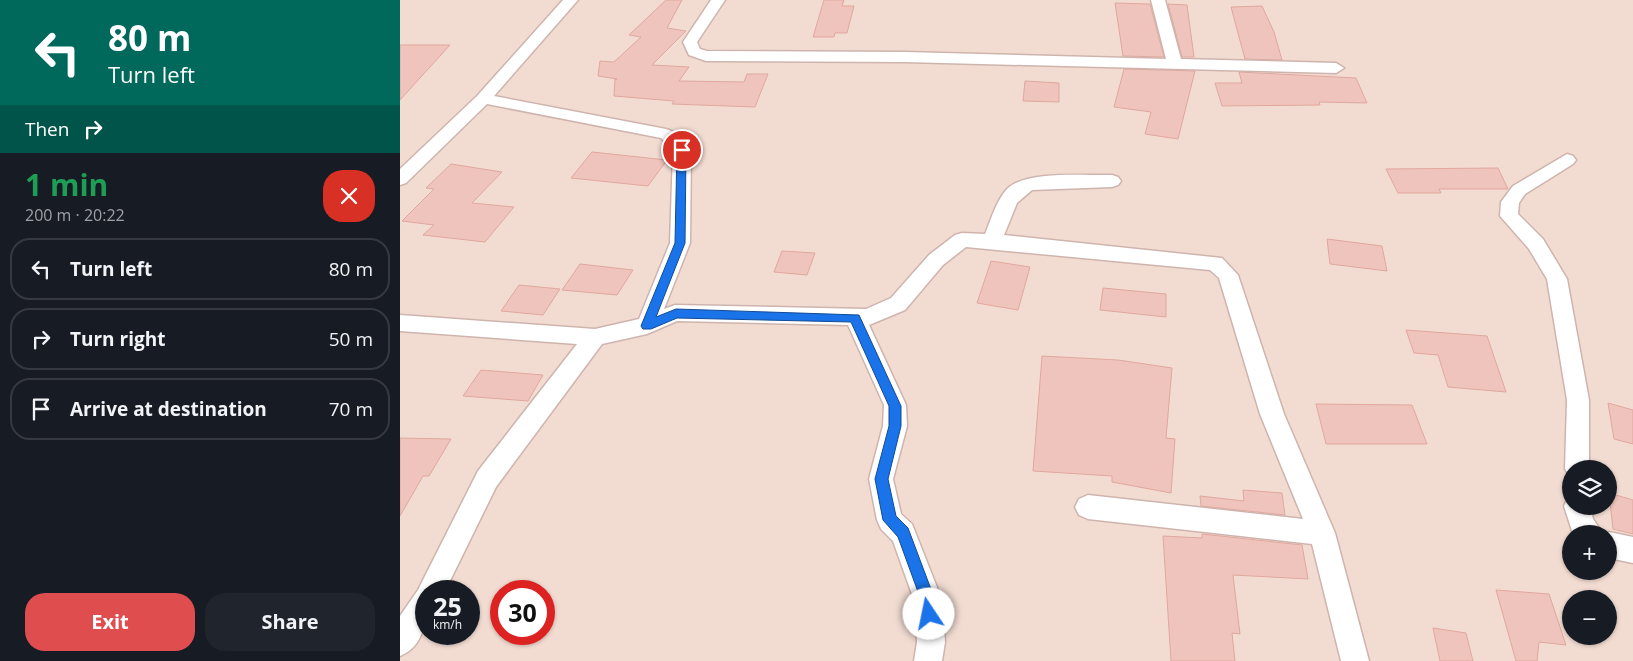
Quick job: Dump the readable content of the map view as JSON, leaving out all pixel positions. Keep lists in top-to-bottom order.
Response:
{
  "page": {
    "turn": ["80 m", "Turn left"],
    "then": "Then",
    "heading": ["1 min", "200 m · 20:22"],
    "list": [
      {
        "name": "Turn left",
        "value": "80 m"
      },
      {
        "name": "Turn right",
        "value": "50 m"
      },
      {
        "name": "Arrive at destination",
        "value": "70 m"
      }
    ],
    "map_buttons": ["+", "−"],
    "speed": "25 km/h",
    "limit": "30",
    "buttons": ["Exit", "Share"]
  }
}
